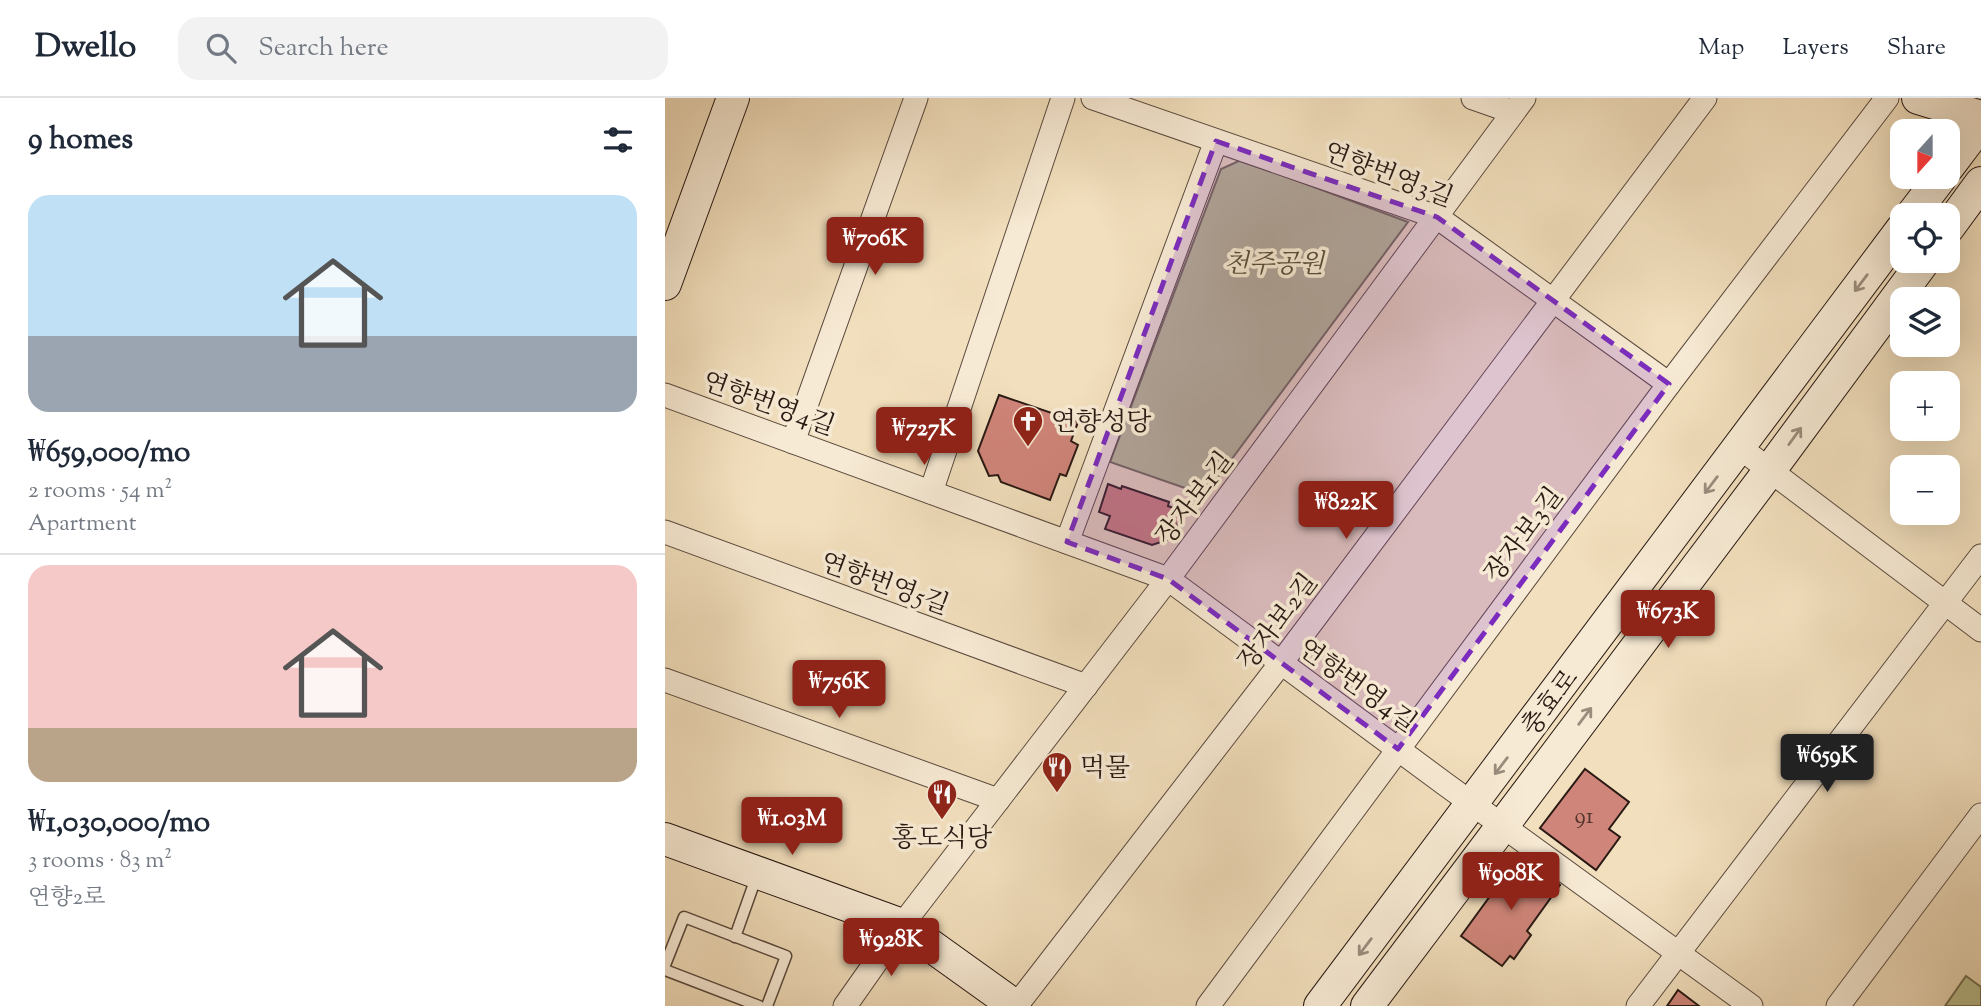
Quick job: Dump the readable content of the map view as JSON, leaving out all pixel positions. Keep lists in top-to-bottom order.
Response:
{
  "streets": {
    "main road": ["충효로"],
    "street": [
      "연향번영3길",
      "연향번영4길",
      "장자보1길",
      "장자보3길",
      "연향번영5길",
      "장자보2길"
    ]
  },
  "crossings": [
    ["연향번영3길", "장자보1길"],
    ["연향번영3길", "장자보3길"],
    ["연향번영3길", "장자보2길"],
    ["연향번영4길", "장자보1길"],
    ["연향번영4길", "장자보3길"],
    ["연향번영4길", "장자보2길"],
    ["연향번영4길", "충효로"],
    ["장자보1길", "연향번영5길"]
  ],
  "parks": ["천주공원"],
  "places": {
    "church": ["연향성당"],
    "restaurant": ["먹물", "홍도식당"]
  },
  "house_numbers": ["91"],
  "north": "bottom",
  "page": {
    "header": "Dwello",
    "search": "Search here",
    "nav": ["Map", "Layers", "Share"],
    "heading": "9 homes",
    "map_buttons": ["+", "−"],
    "list": [
      {
        "name": "₩659,000/mo",
        "note": "2 rooms · 54 m² · Apartment"
      },
      {
        "name": "₩1,030,000/mo",
        "note": "3 rooms · 83 m² · 연향2로"
      }
    ],
    "price": [
      "₩706K",
      "₩727K",
      "₩822K",
      "₩673K",
      "₩756K",
      "₩659K",
      "₩1.03M",
      "₩908K",
      "₩928K"
    ]
  }
}
